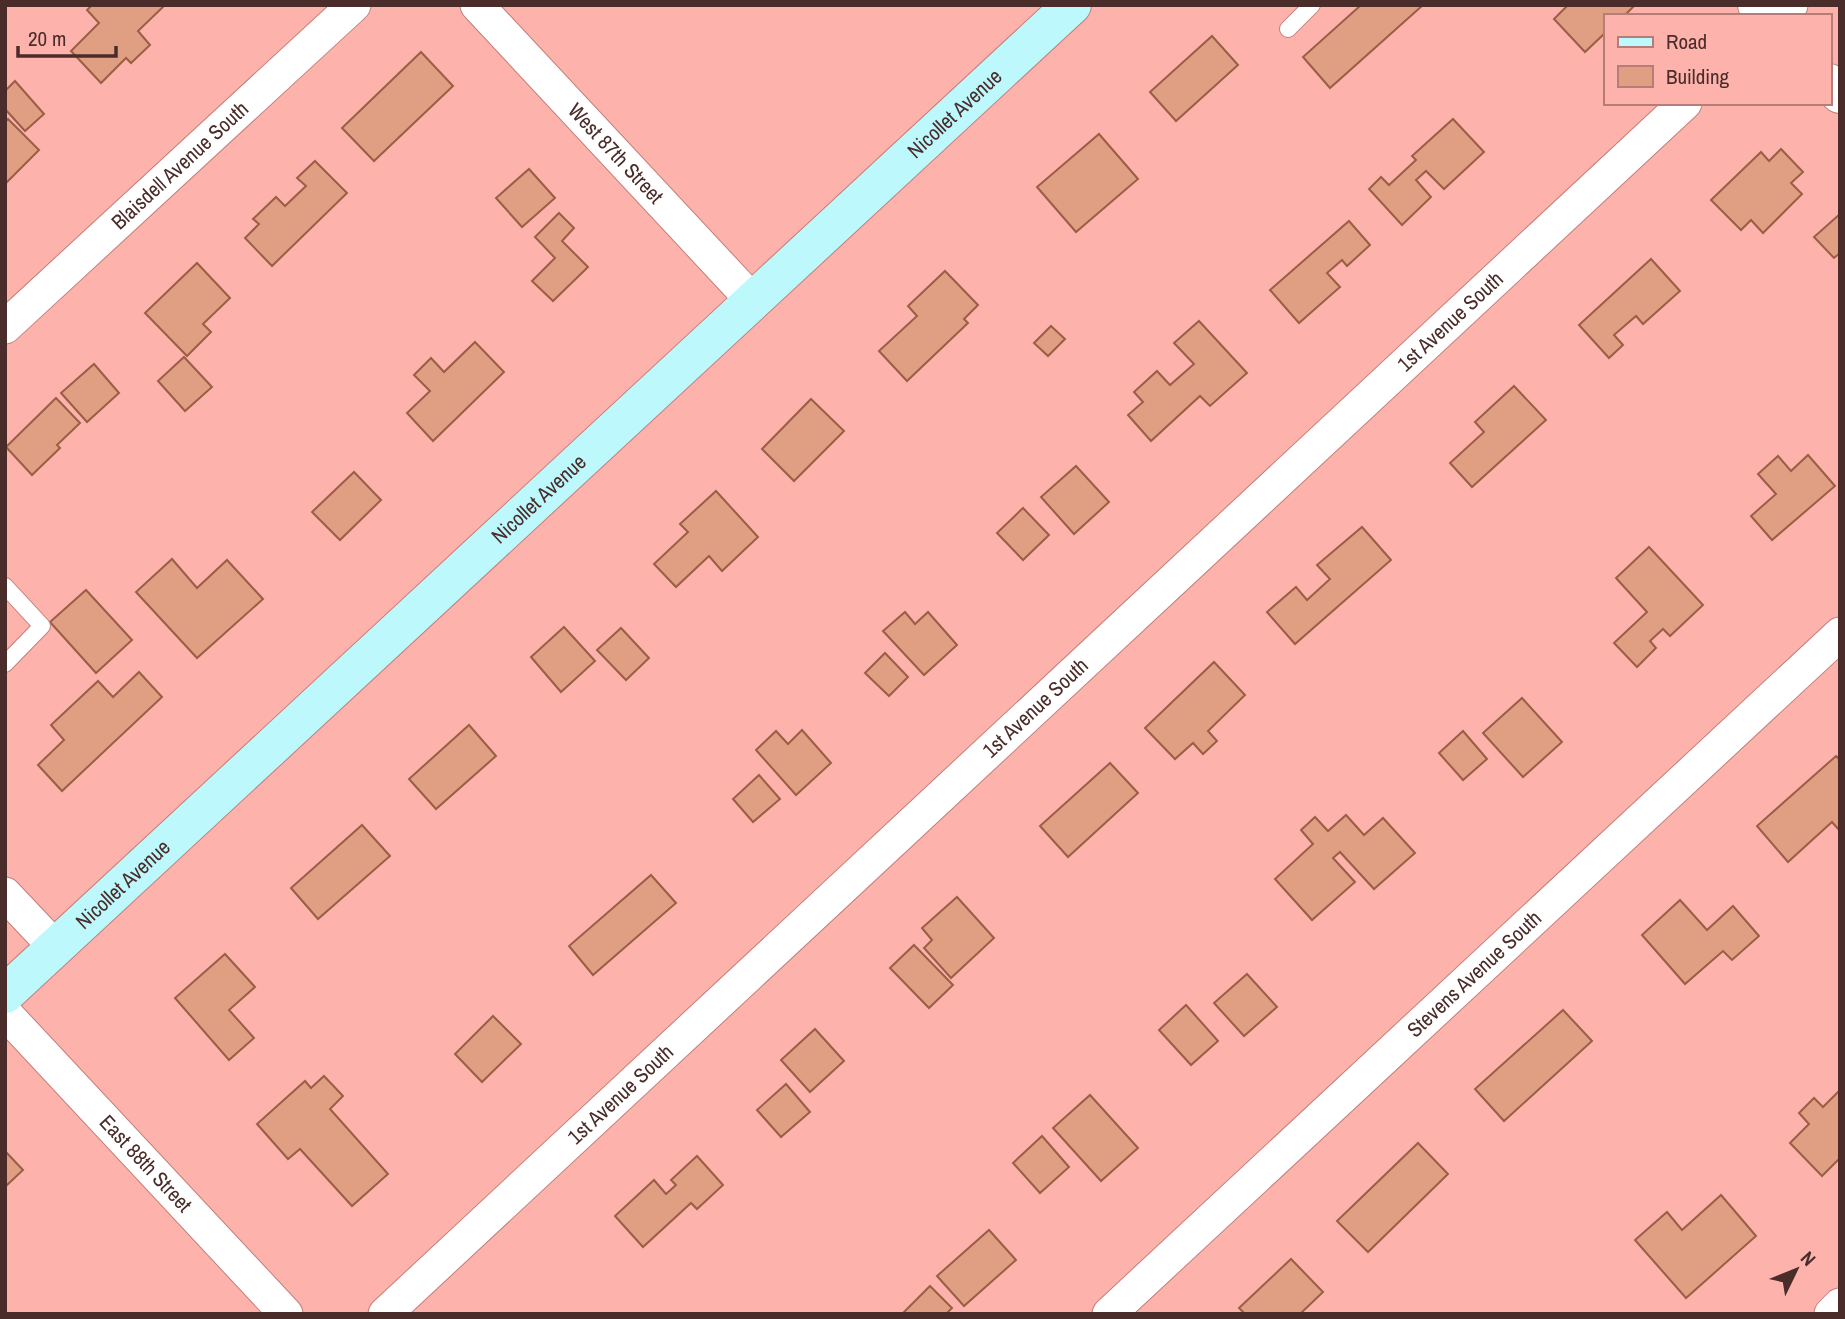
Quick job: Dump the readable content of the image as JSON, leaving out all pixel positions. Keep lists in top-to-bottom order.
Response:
{
  "streets": {
    "main road": ["Nicollet Avenue"],
    "street": [
      "West 87th Street",
      "Blaisdell Avenue South",
      "1st Avenue South",
      "Stevens Avenue South",
      "East 88th Street"
    ]
  },
  "crossings": [
    ["Nicollet Avenue", "West 87th Street"]
  ],
  "legend": ["Road", "Building"],
  "scale_bar": "20 m",
  "north": "top right"
}
